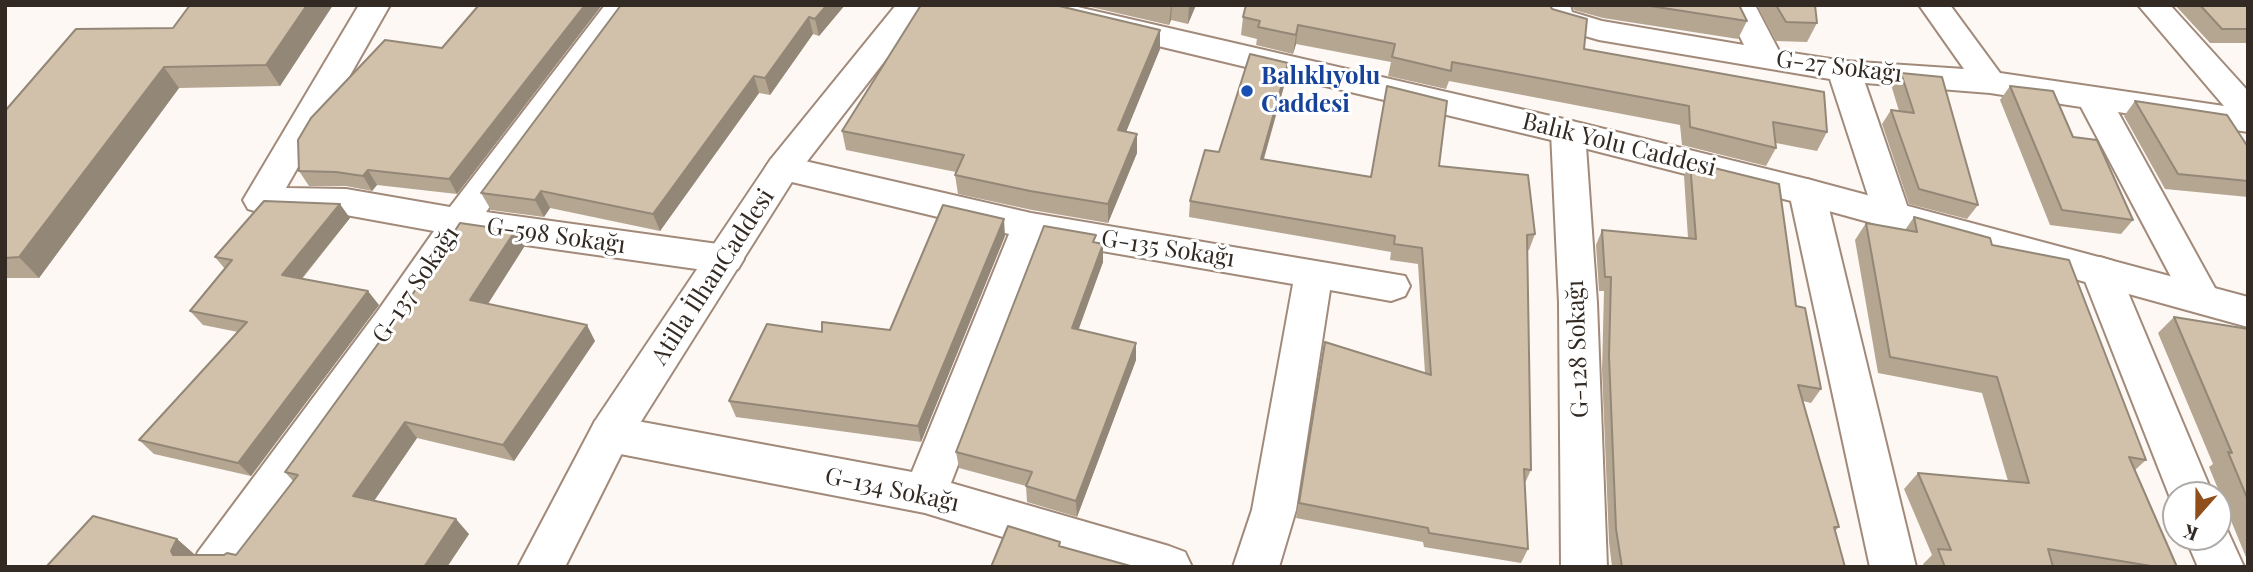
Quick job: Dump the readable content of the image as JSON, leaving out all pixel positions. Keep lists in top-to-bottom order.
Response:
{
  "streets": {
    "street": [
      "G-27 Sokağı",
      "Balık Yolu Caddesi",
      "G-598 Sokağı",
      "G-135 Sokağı",
      "Atilla İlhanCaddesi",
      "G-137 Sokağı",
      "G-128 Sokağı",
      "G-134 Sokağı"
    ]
  },
  "crossings": [
    ["Balık Yolu Caddesi", "G-128 Sokağı"],
    ["G-598 Sokağı", "Atilla İlhanCaddesi"],
    ["G-598 Sokağı", "G-137 Sokağı"],
    ["G-135 Sokağı", "Atilla İlhanCaddesi"],
    ["Atilla İlhanCaddesi", "G-134 Sokağı"]
  ],
  "places": ["Balıklıyolu Caddesi"],
  "north": "bottom"
}
